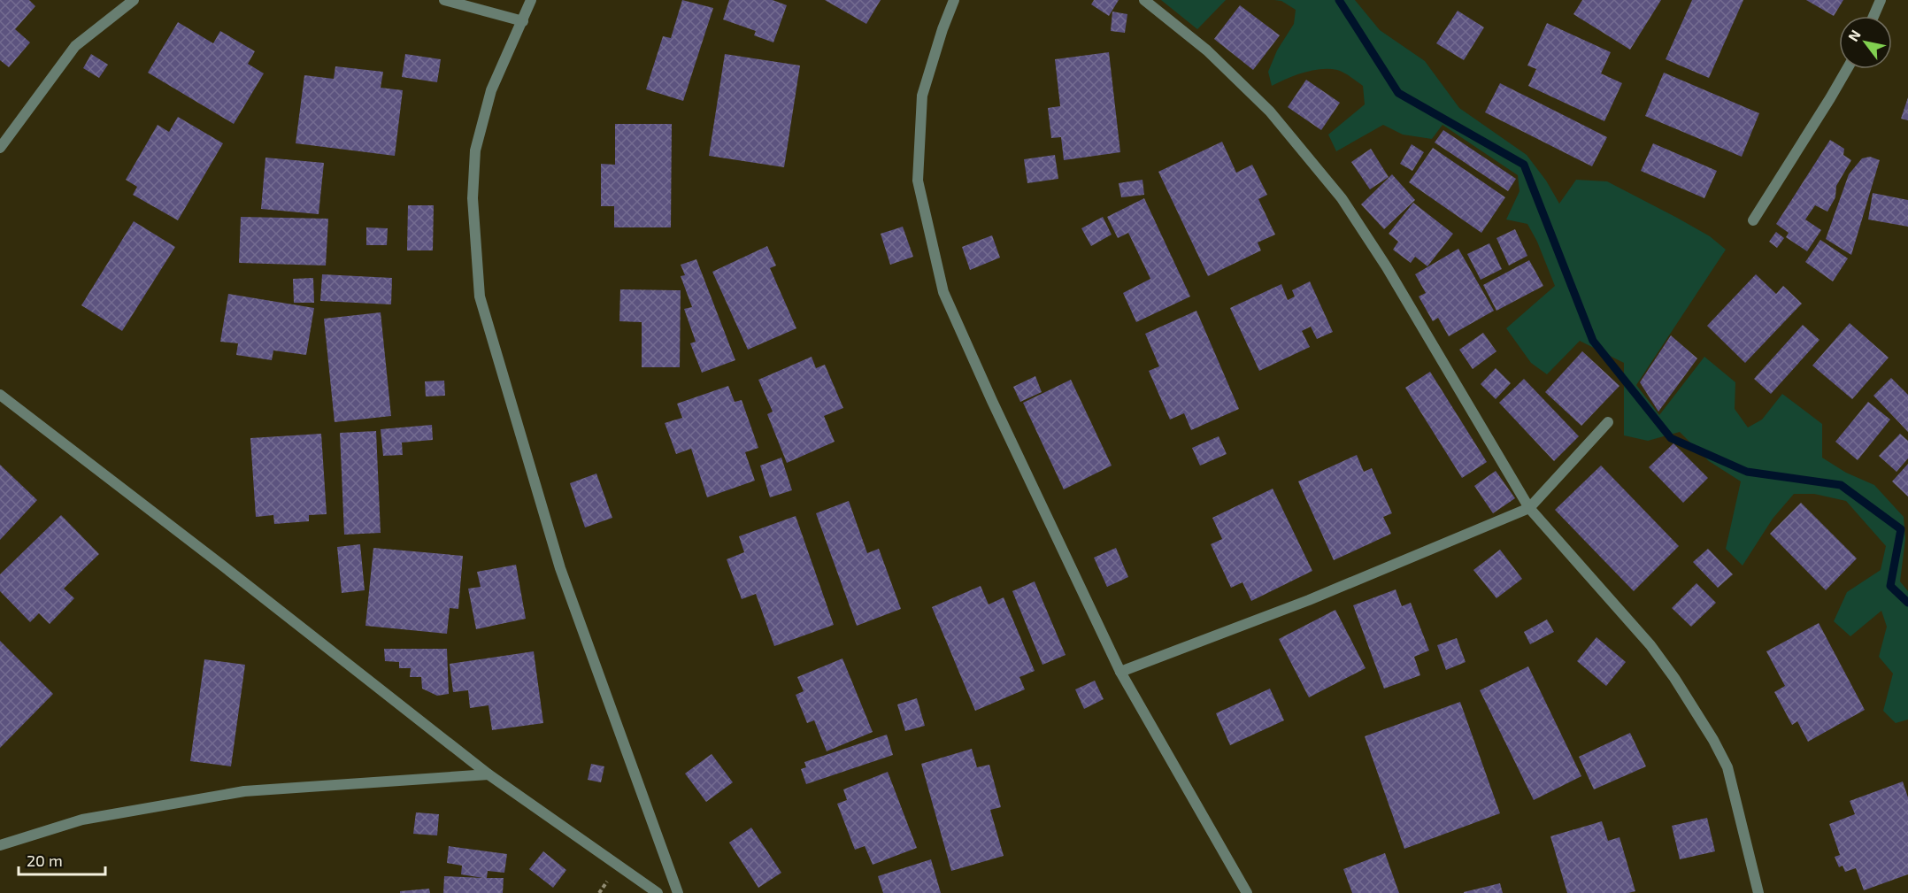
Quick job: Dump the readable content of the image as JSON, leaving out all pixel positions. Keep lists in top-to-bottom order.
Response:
{
  "scale_bar": "20 m",
  "north": "top left"
}
